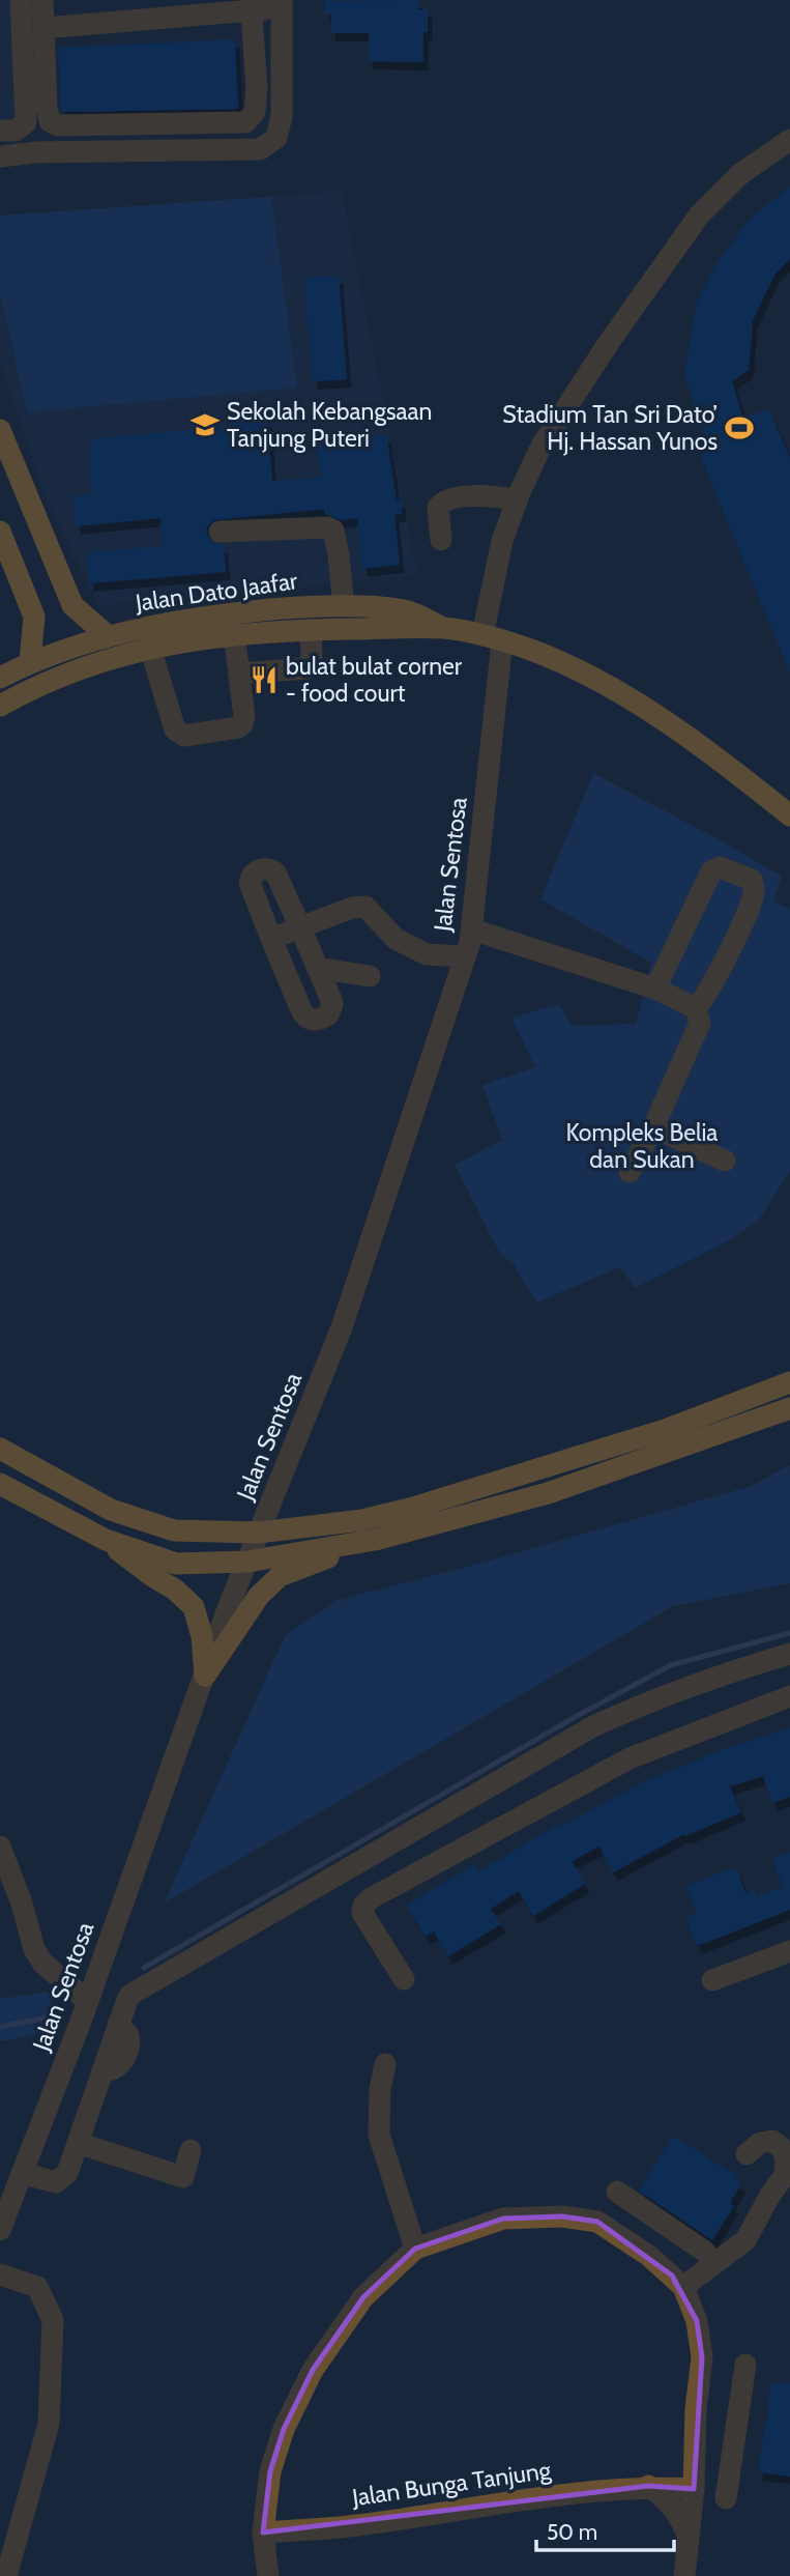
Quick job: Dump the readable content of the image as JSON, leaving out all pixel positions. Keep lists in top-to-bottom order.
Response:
{
  "streets": {
    "main road": ["Jalan Dato Jaafar"],
    "street": ["Jalan Sentosa", "Jalan Bunga Tanjung"]
  },
  "crossings": [
    ["Jalan Dato Jaafar", "Jalan Sentosa"]
  ],
  "parks": ["Kompleks Belia dan Sukan"],
  "places": {
    "school or university": ["Sekolah Kebangsaan Tanjung Puteri"],
    "sports": ["Stadium Tan Sri Dato’ Hj. Hassan Yunos"],
    "restaurant": ["bulat bulat corner - food court"]
  },
  "scale_bar": "50 m"
}
